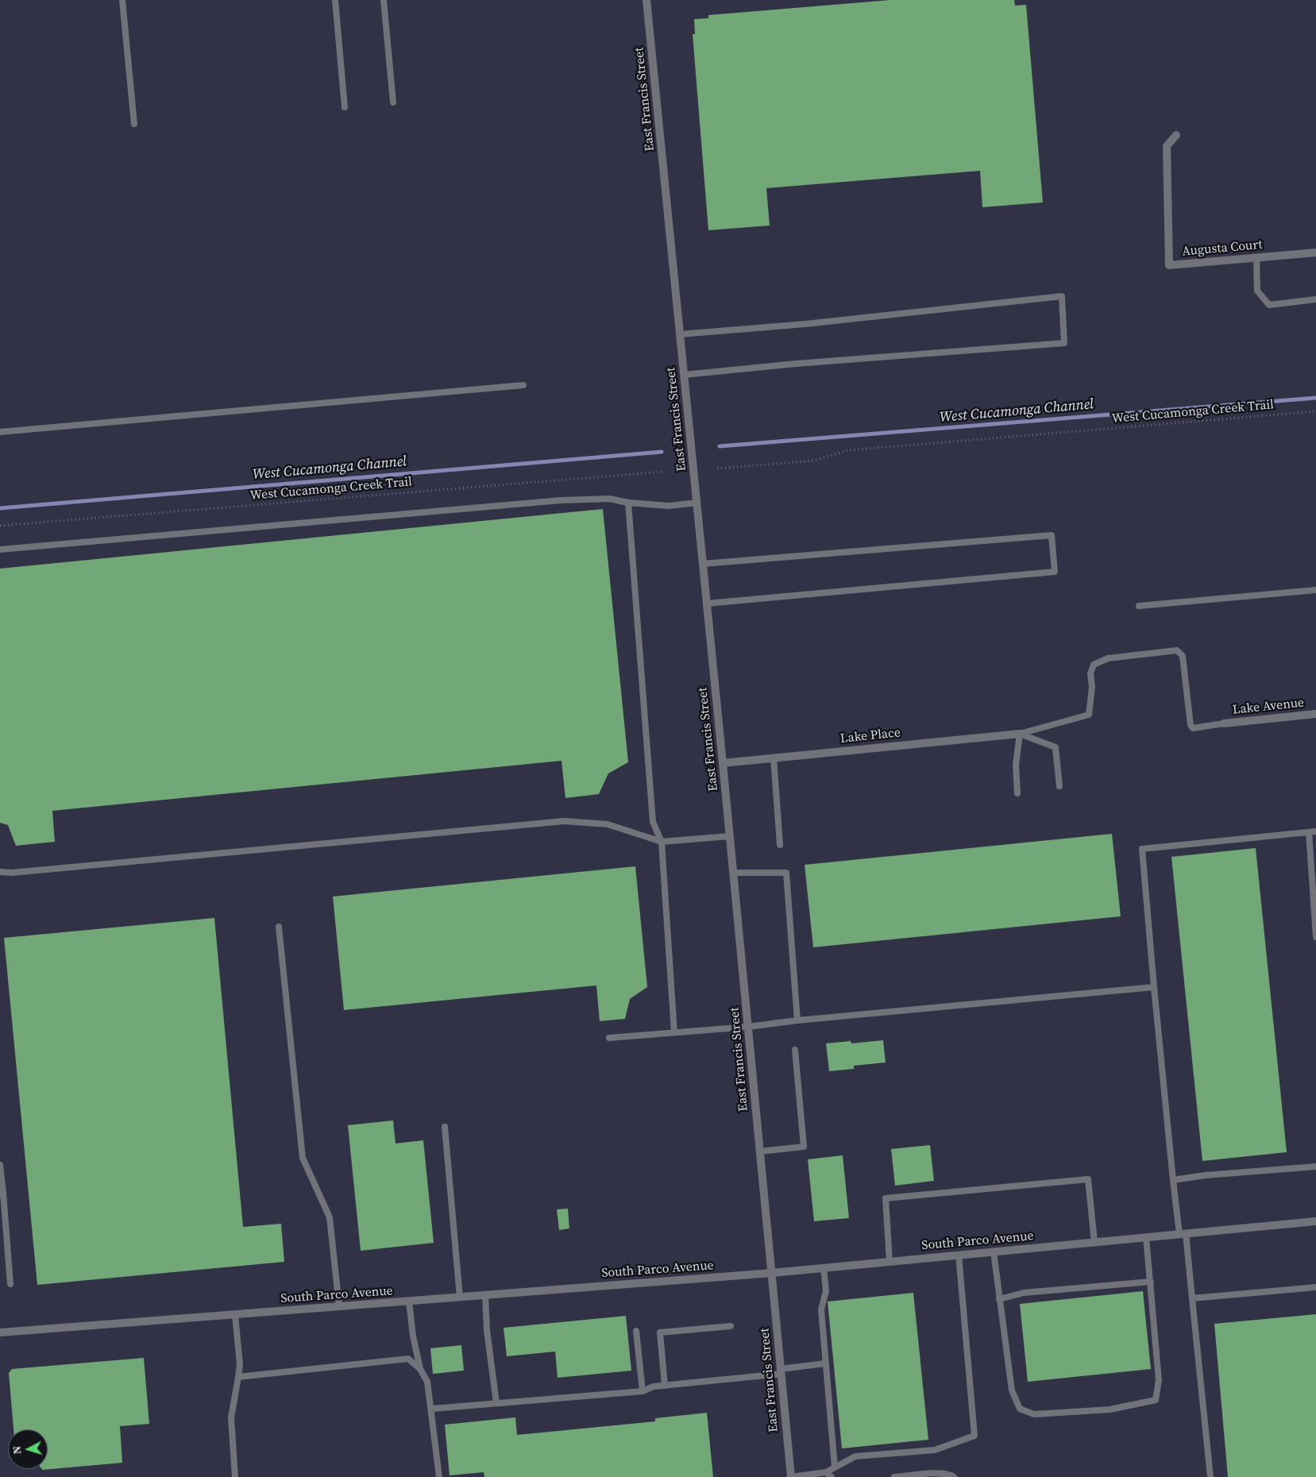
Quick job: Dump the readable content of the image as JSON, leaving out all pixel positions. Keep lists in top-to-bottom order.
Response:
{
  "streets": {
    "street": [
      "East Francis Street",
      "Augusta Court",
      "Lake Avenue",
      "Lake Place",
      "South Parco Avenue"
    ],
    "path": ["West Cucamonga Creek Trail"]
  },
  "crossings": [
    ["East Francis Street", "Lake Place"],
    ["East Francis Street", "South Parco Avenue"]
  ],
  "water": ["West Cucamonga Channel"],
  "north": "left"
}
